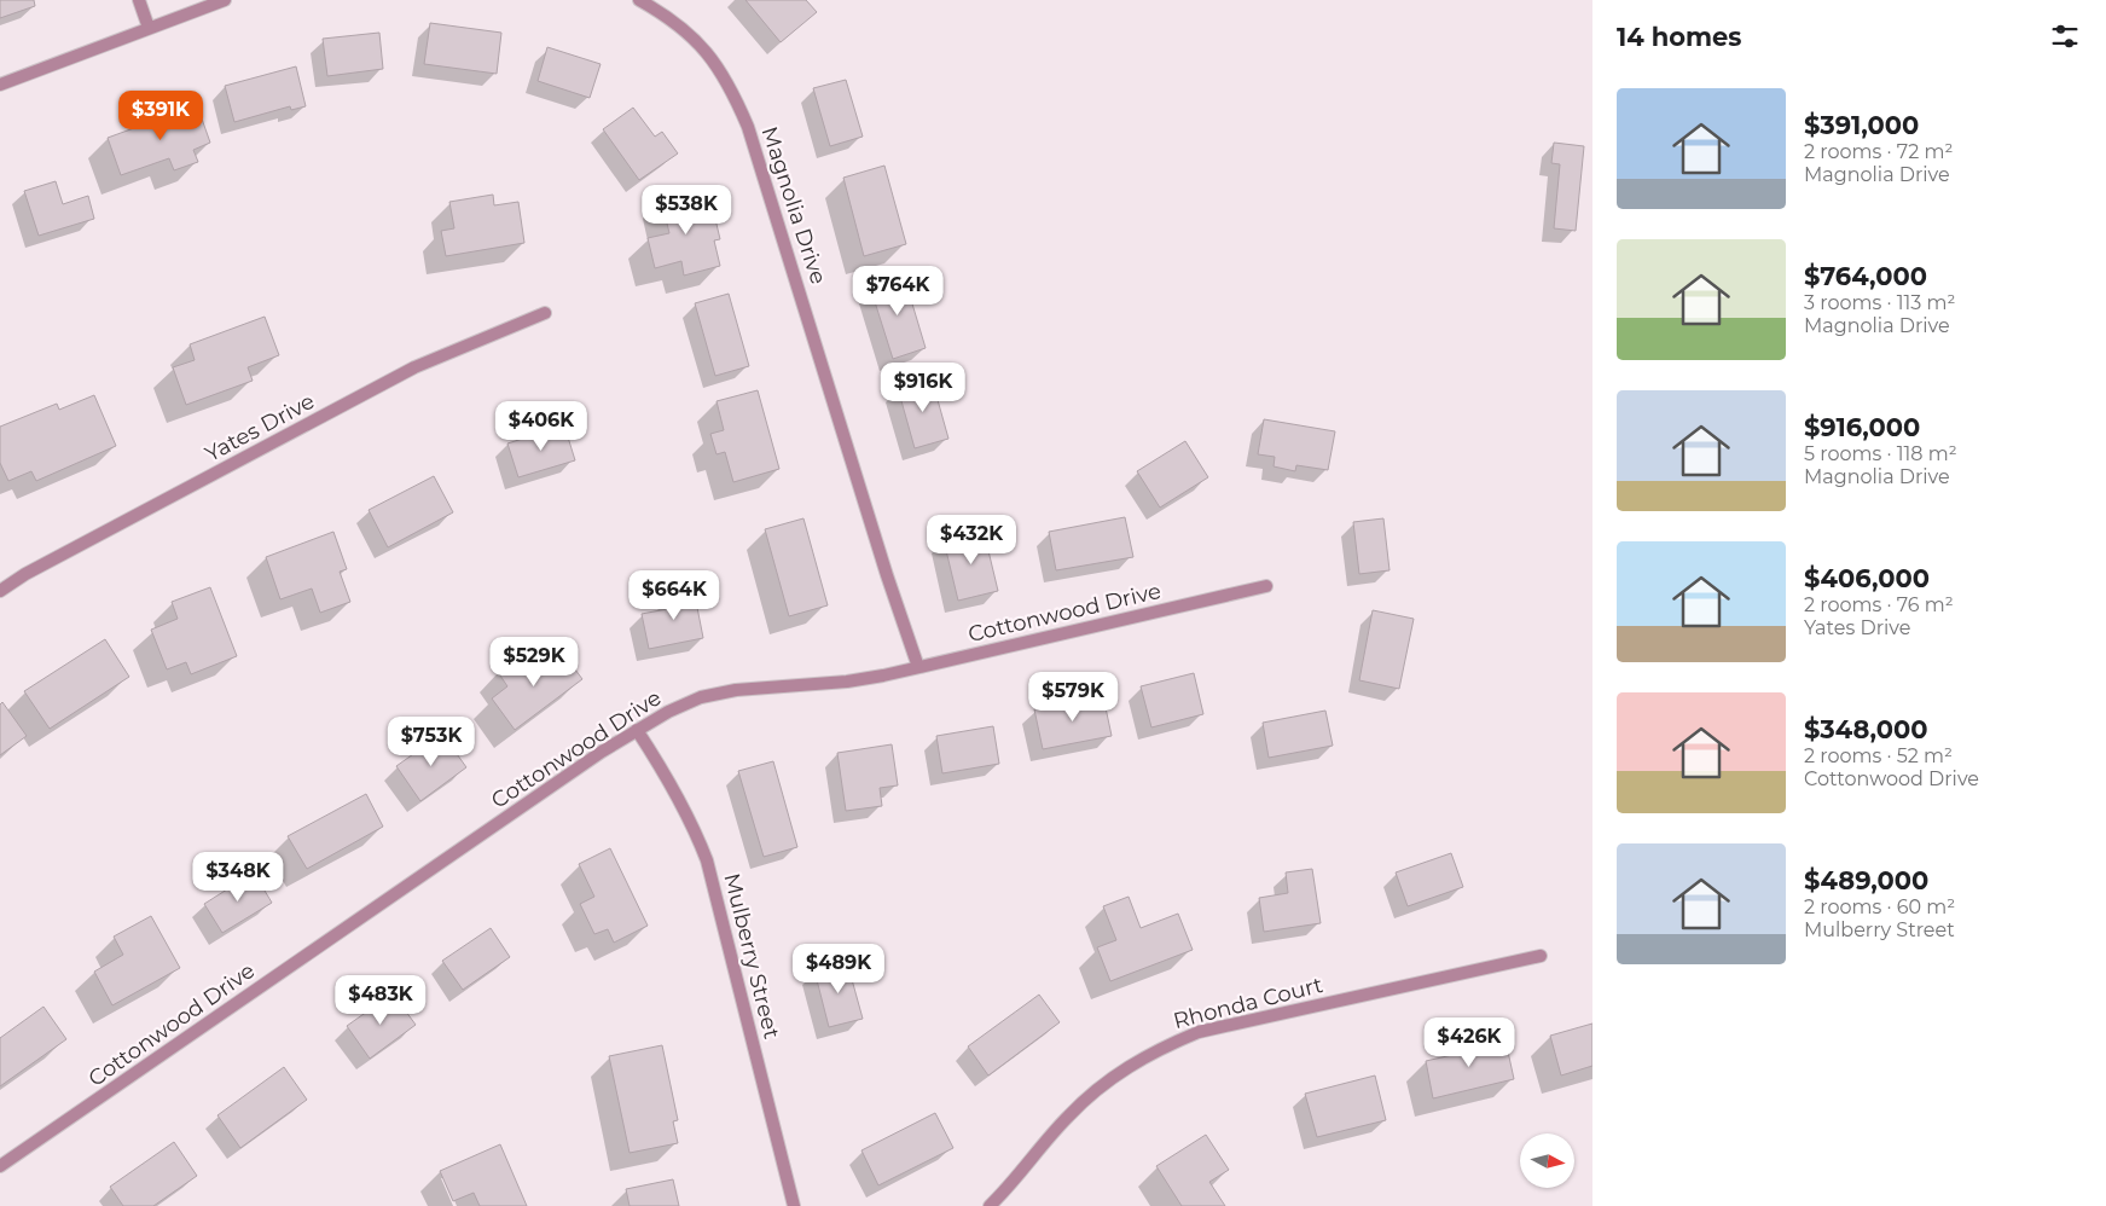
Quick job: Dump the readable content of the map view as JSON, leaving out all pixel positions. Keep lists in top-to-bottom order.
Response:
{
  "streets": {
    "street": [
      "Magnolia Drive",
      "Yates Drive",
      "Cottonwood Drive",
      "Mulberry Street",
      "Rhonda Court"
    ]
  },
  "crossings": [
    ["Magnolia Drive", "Cottonwood Drive"],
    ["Cottonwood Drive", "Mulberry Street"]
  ],
  "north": "right",
  "page": {
    "heading": "14 homes",
    "list": [
      {
        "name": "$391,000",
        "note": "2 rooms · 72 m² · Magnolia Drive"
      },
      {
        "name": "$764,000",
        "note": "3 rooms · 113 m² · Magnolia Drive"
      },
      {
        "name": "$916,000",
        "note": "5 rooms · 118 m² · Magnolia Drive"
      },
      {
        "name": "$406,000",
        "note": "2 rooms · 76 m² · Yates Drive"
      },
      {
        "name": "$348,000",
        "note": "2 rooms · 52 m² · Cottonwood Drive"
      },
      {
        "name": "$489,000",
        "note": "2 rooms · 60 m² · Mulberry Street"
      }
    ],
    "price": [
      "$391K",
      "$538K",
      "$764K",
      "$916K",
      "$406K",
      "$432K",
      "$664K",
      "$529K",
      "$579K",
      "$753K",
      "$348K",
      "$489K",
      "$483K",
      "$426K"
    ]
  }
}
